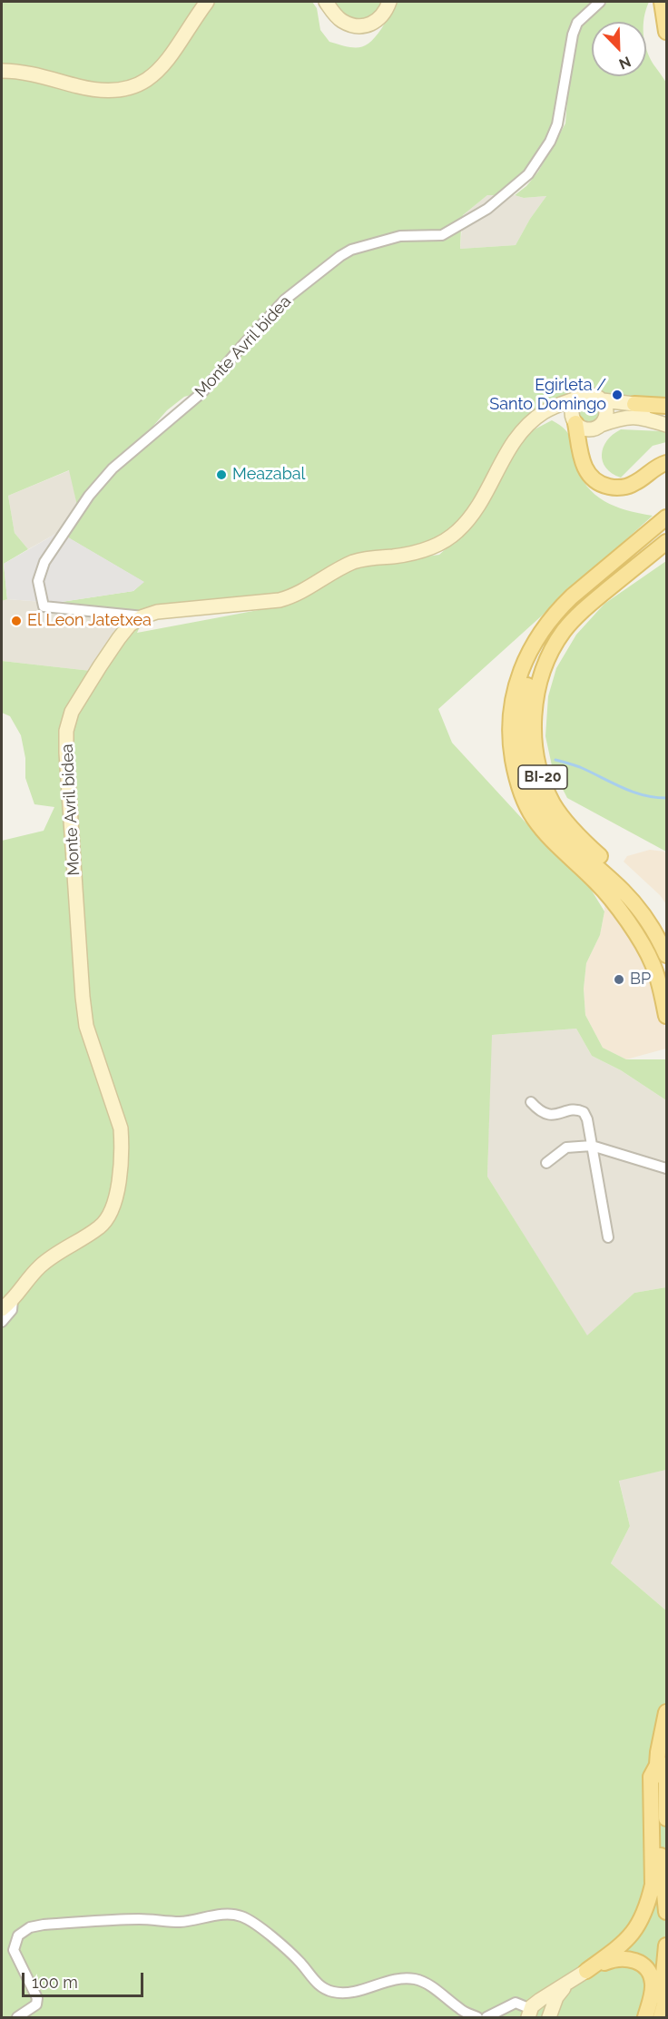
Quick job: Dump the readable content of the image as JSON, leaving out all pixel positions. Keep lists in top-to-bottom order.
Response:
{
  "streets": {
    "main road": ["BI-20"],
    "street": ["Monte Avril bidea"]
  },
  "places": [
    "Egirleta / Santo Domingo",
    "Meazabal",
    "El Leon Jatetxea",
    "BP"
  ],
  "scale_bar": "100 m",
  "north": "bottom right"
}
